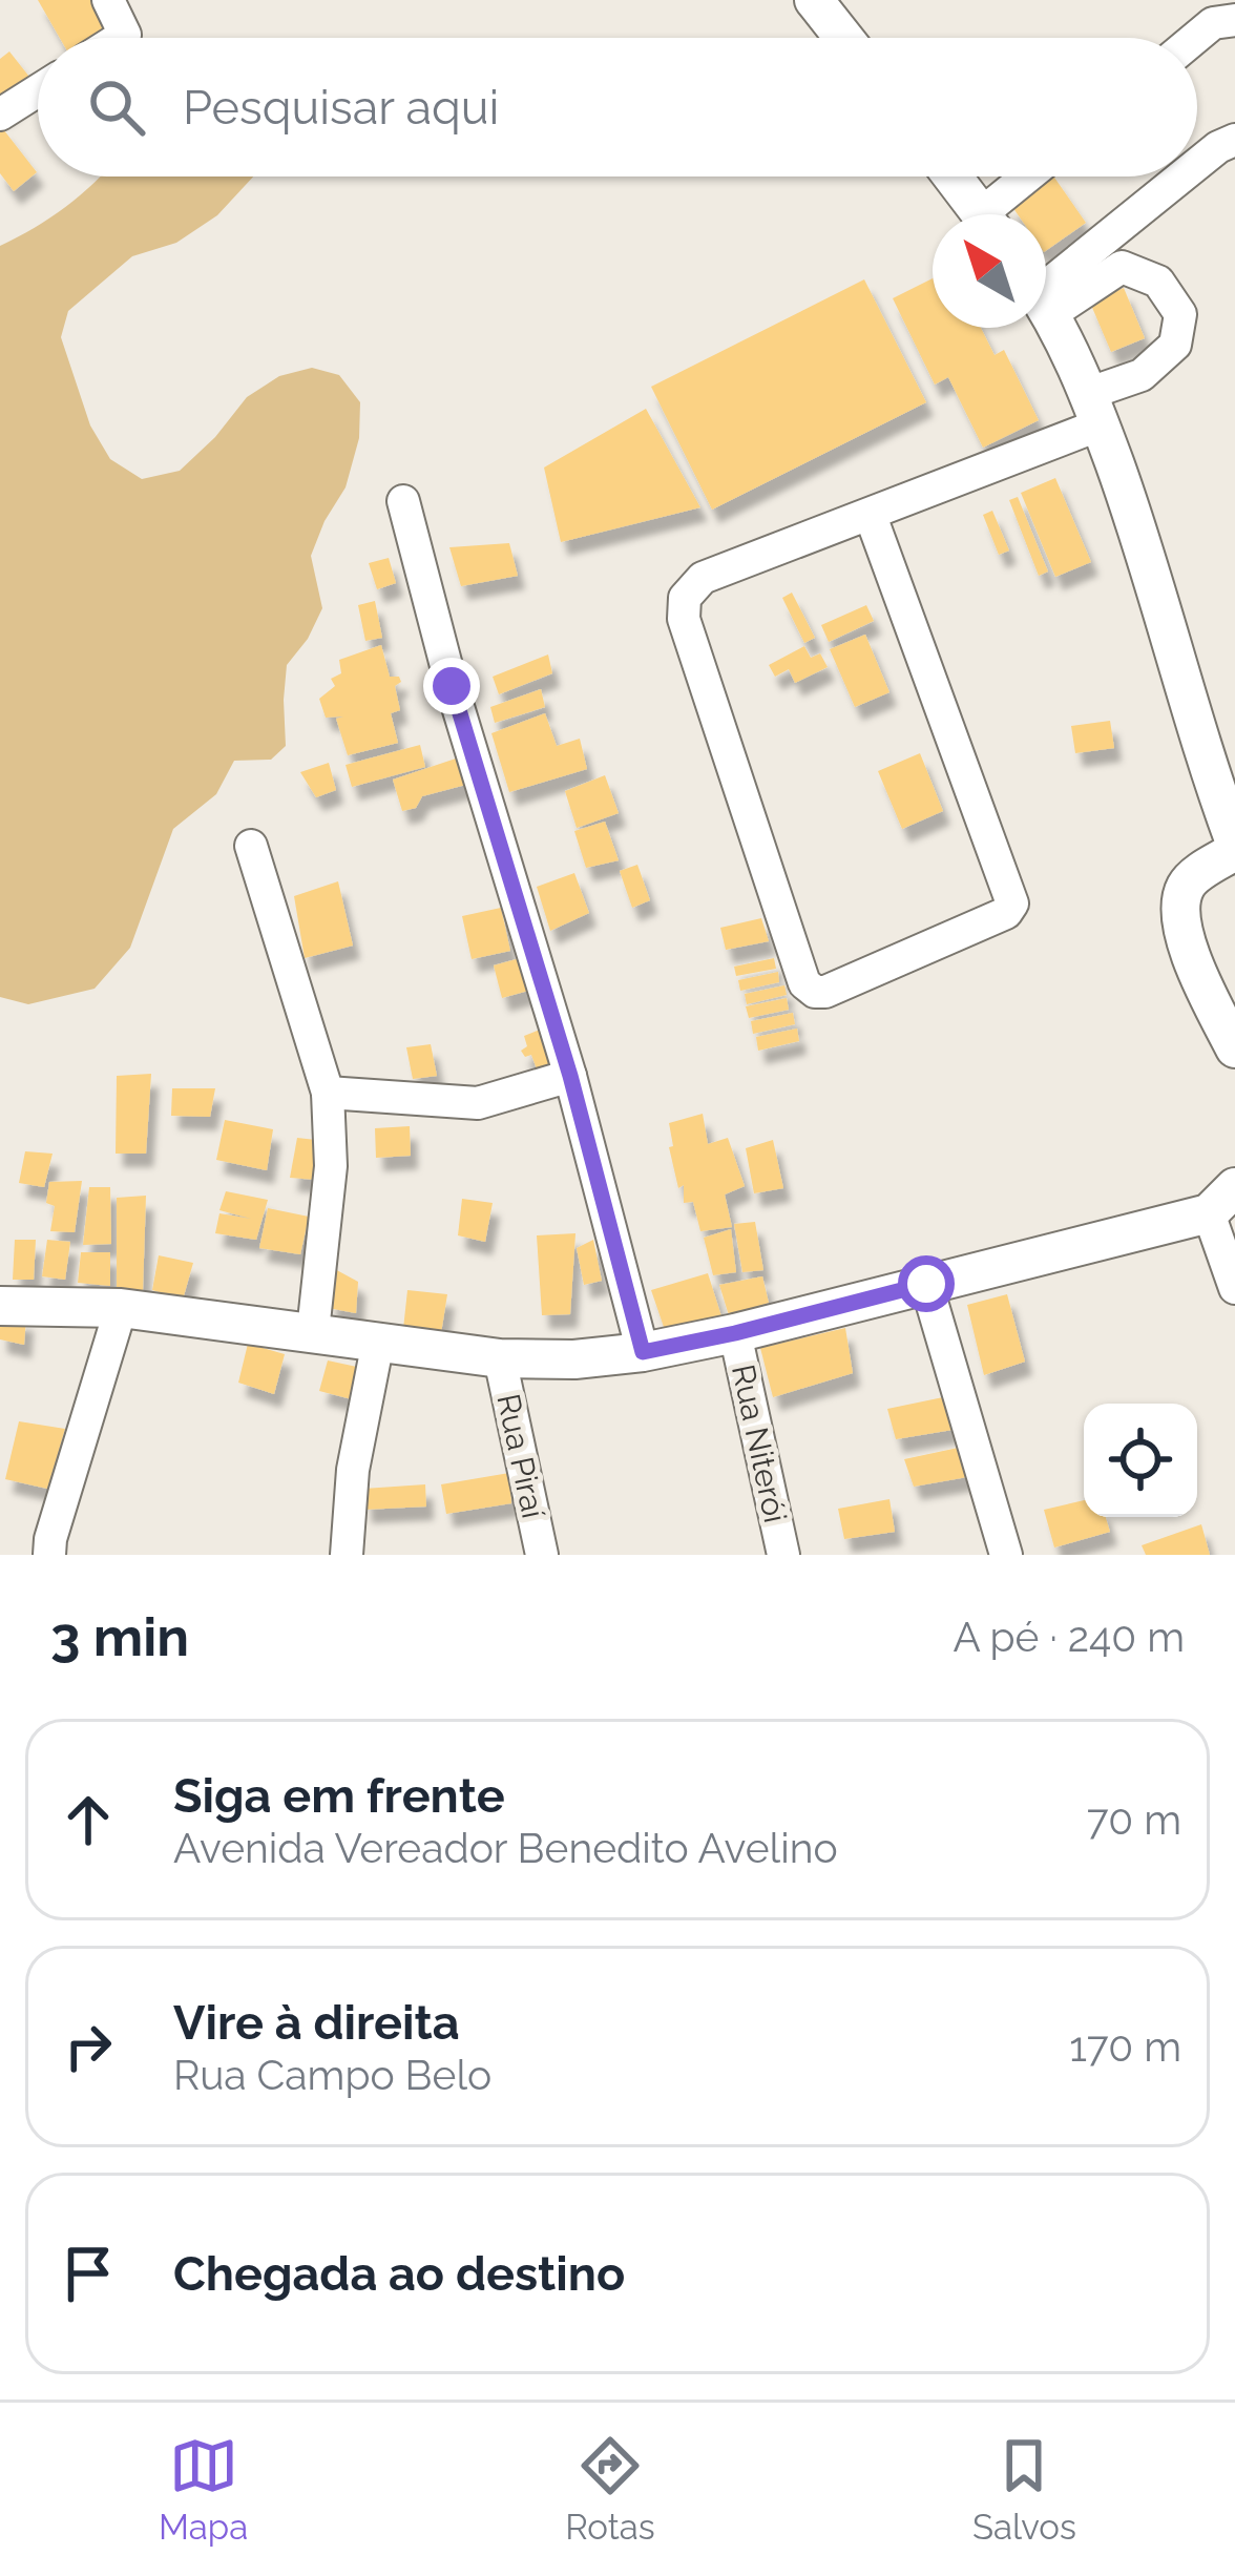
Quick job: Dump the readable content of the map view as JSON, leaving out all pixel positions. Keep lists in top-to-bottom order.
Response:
{
  "streets": {
    "street": ["Rua Niterói", "Rua Piraí"]
  },
  "north": "top left",
  "page": {
    "search": "Pesquisar aqui",
    "heading": ["3 min", "A pé · 240 m"],
    "list": [
      ["Siga em frente", "Avenida Vereador Benedito Avelino", "70 m"],
      ["Vire à direita", "Rua Campo Belo", "170 m"],
      "Chegada ao destino"
    ],
    "nav": ["Mapa", "Rotas", "Salvos"]
  }
}
